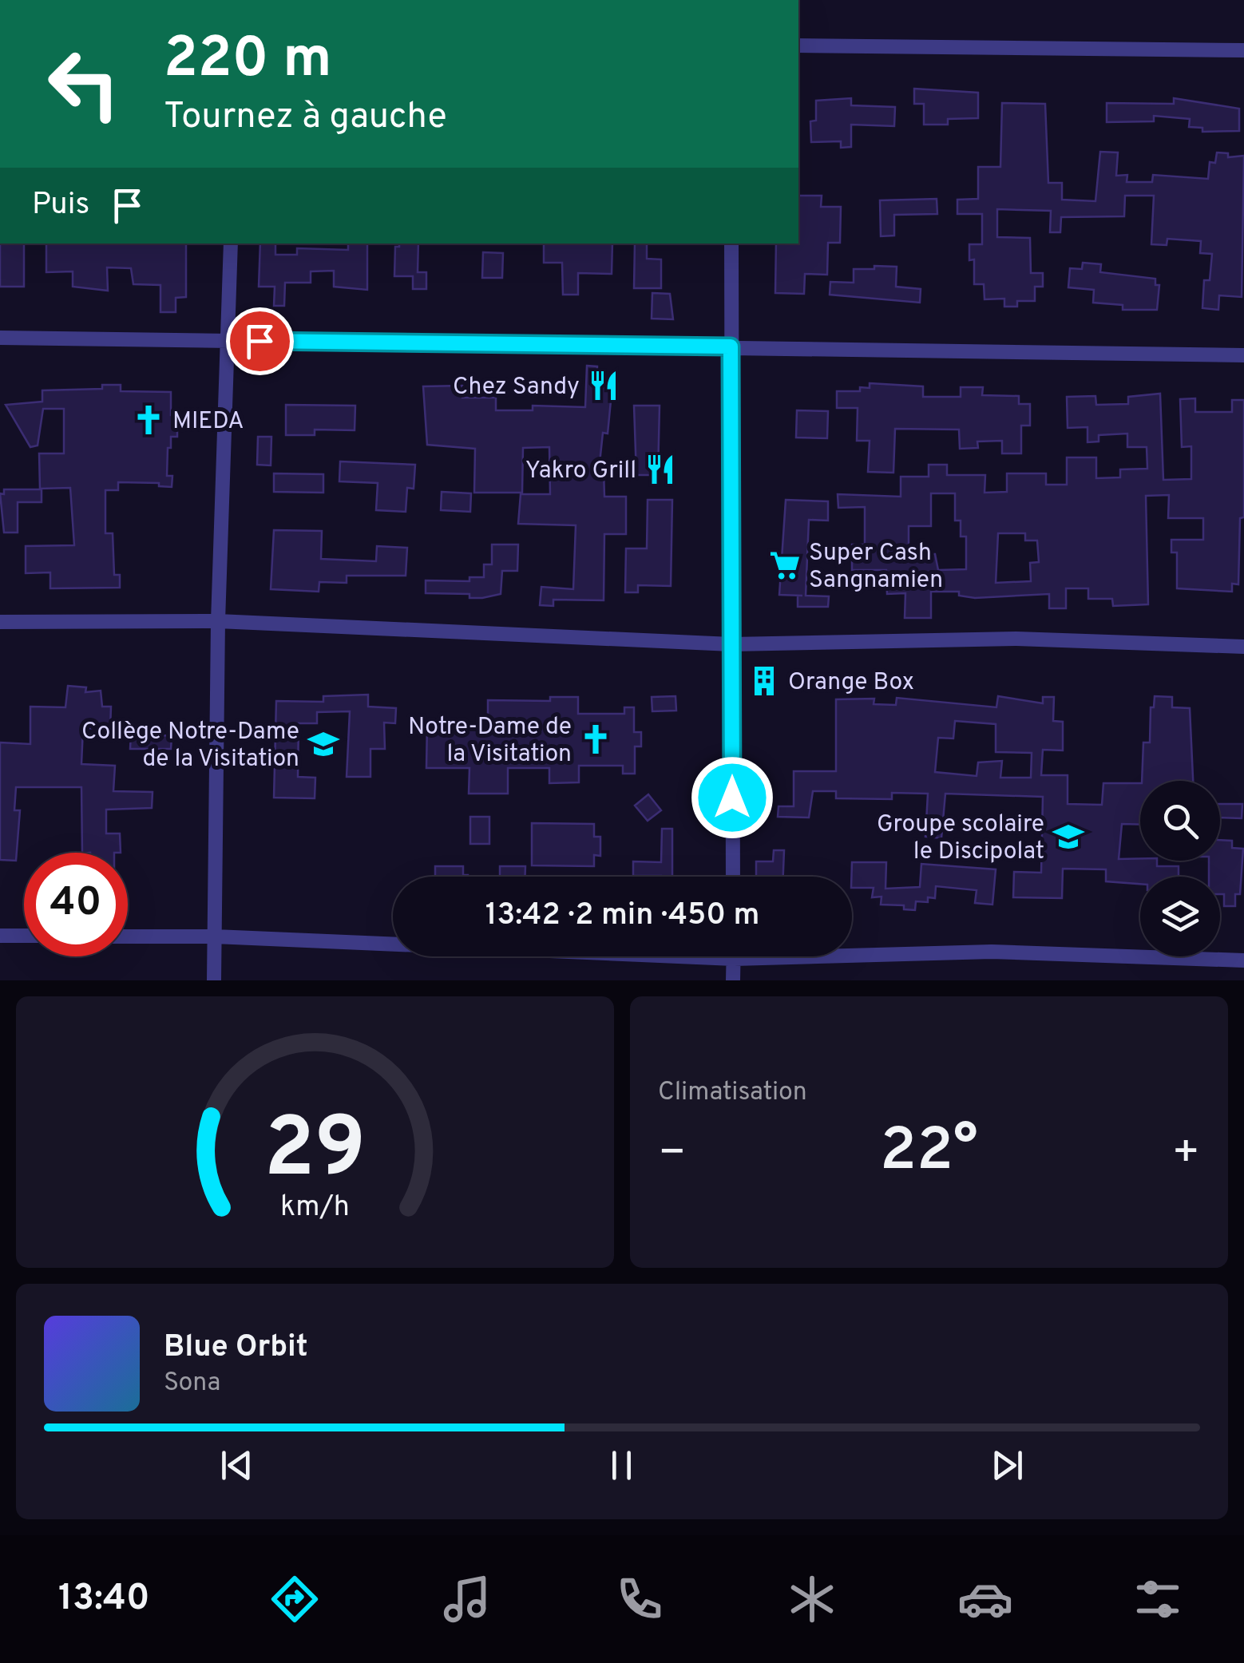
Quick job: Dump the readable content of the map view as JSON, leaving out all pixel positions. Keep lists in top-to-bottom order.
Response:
{
  "places": {
    "restaurant": ["Chez Sandy", "Yakro Grill"],
    "church": ["MIEDA", "Notre-Dame de la Visitation"],
    "supermarket": ["Super Cash Sangnamien"],
    "building": ["Orange Box"],
    "school or university": ["Collège Notre-Dame de la Visitation", "Groupe scolaire le Discipolat"]
  },
  "page": {
    "turn": ["220 m", "Tournez à gauche"],
    "then": "Puis",
    "limit": "40",
    "trip": "13:42 · 2 min · 450 m",
    "tile": "Climatisation",
    "heat": ["−", "22°", "+"],
    "song": ["Blue Orbit", "Sona"],
    "tabs": "13:40",
    "gauge": ["29", "km/h"]
  }
}
